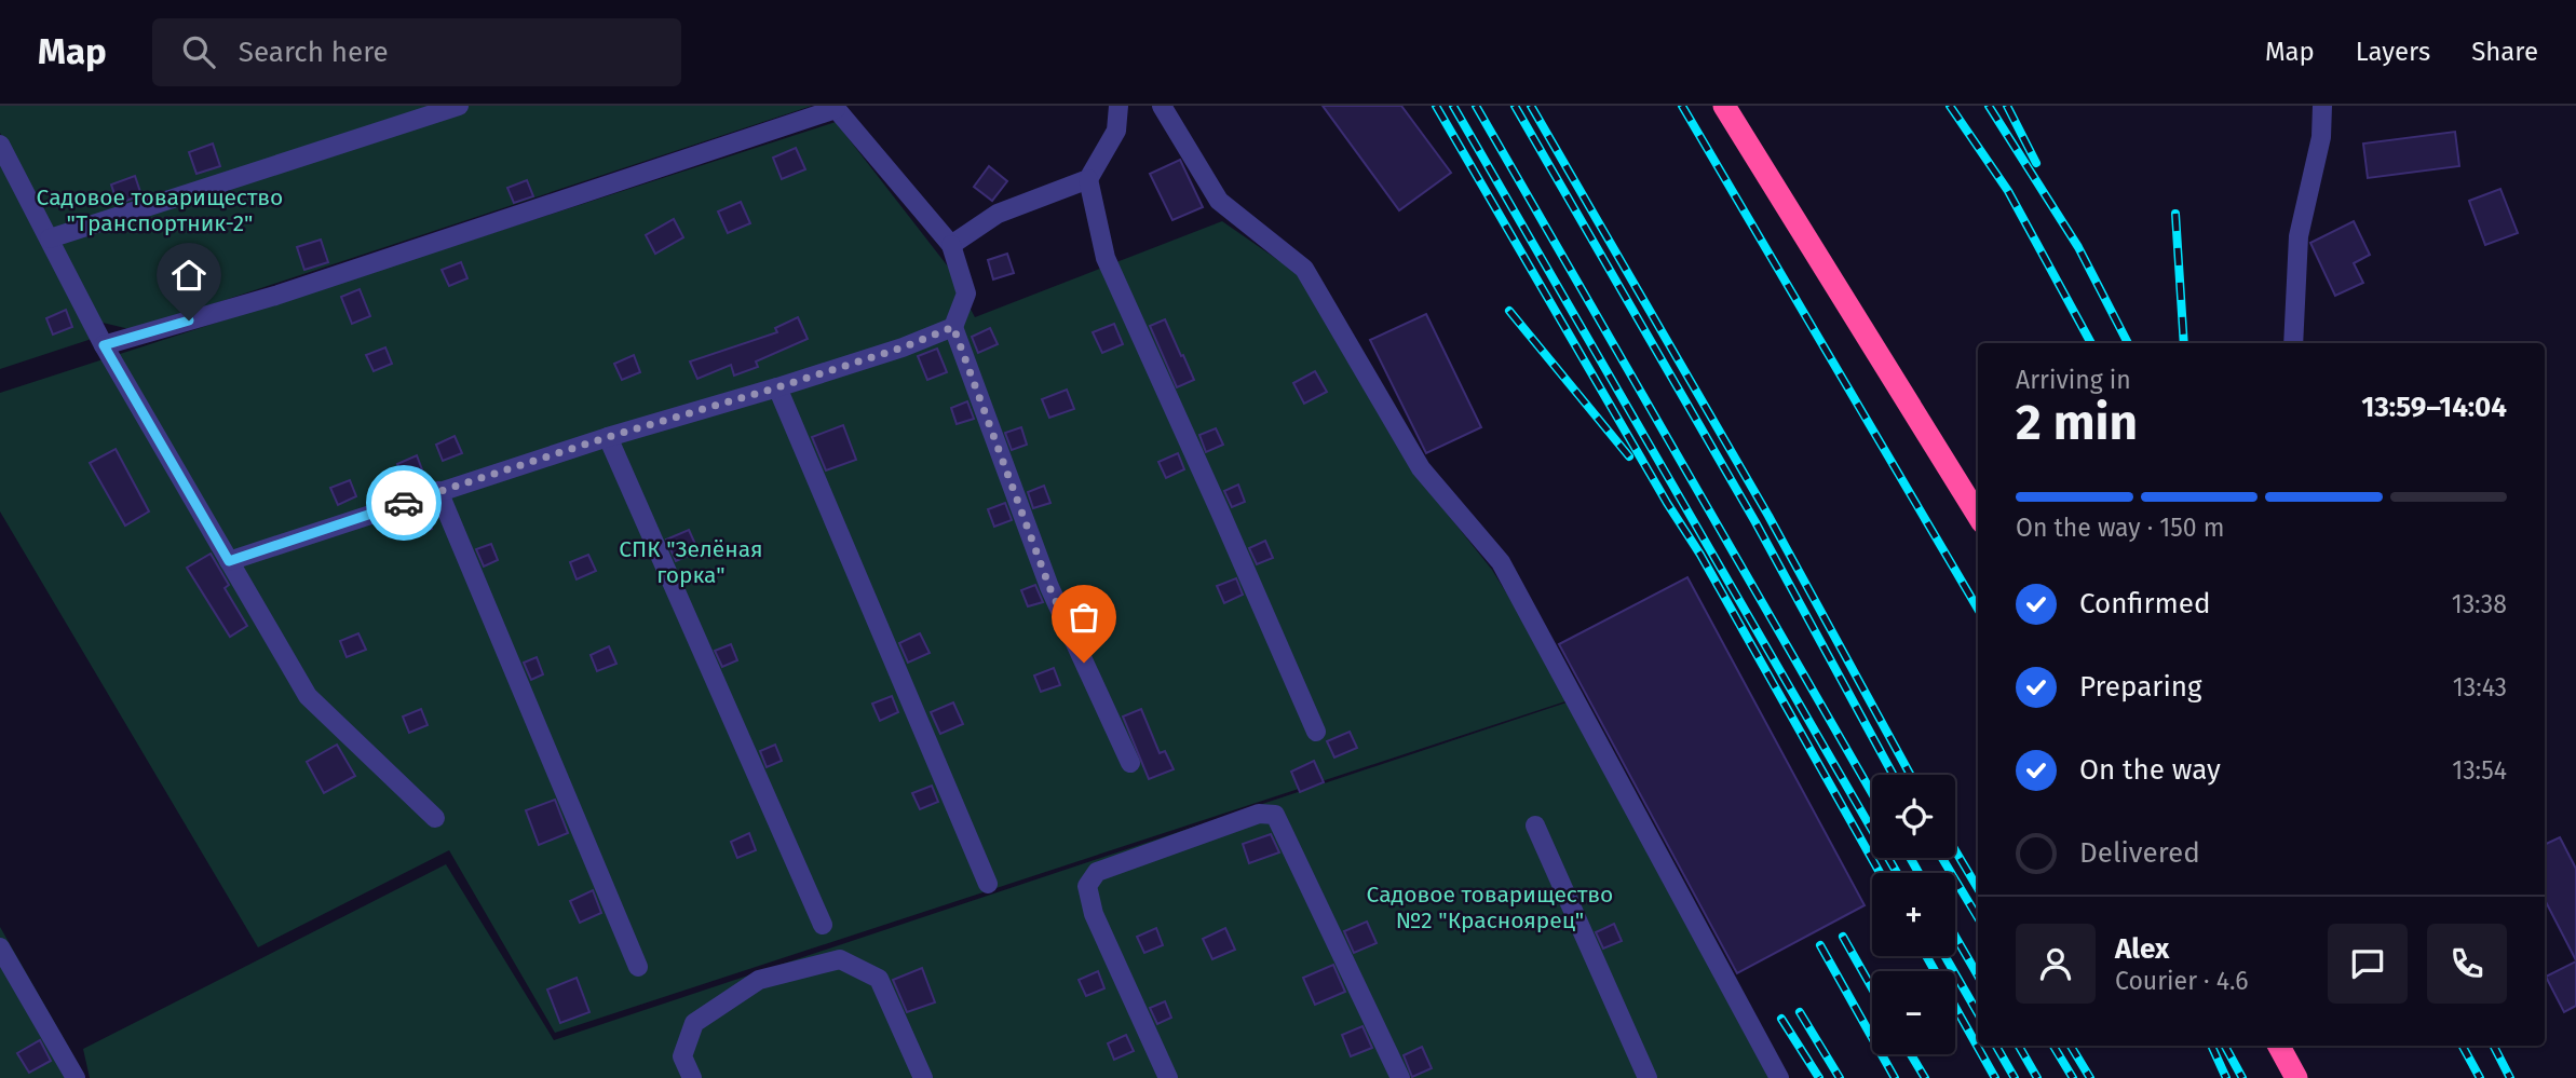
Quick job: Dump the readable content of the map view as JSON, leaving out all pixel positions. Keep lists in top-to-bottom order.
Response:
{
  "parks": ["Садовое товарищество \"Транспортник-2\"", "СПК \"Зелёная горка\"", "Садовое товарищество №2 \"Красноярец\""],
  "page": {
    "header": "Map",
    "search": "Search here",
    "nav": ["Map", "Layers", "Share"],
    "heading": ["2 min", "Arriving in", "13:59–14:04"],
    "panel": ["Alex", "Courier · 4.6"],
    "bar": "On the way · 150 m",
    "list": [
      ["Confirmed", "13:38"],
      ["Preparing", "13:43"],
      ["On the way", "13:54"],
      "Delivered"
    ],
    "map_buttons": ["+", "−"]
  }
}
